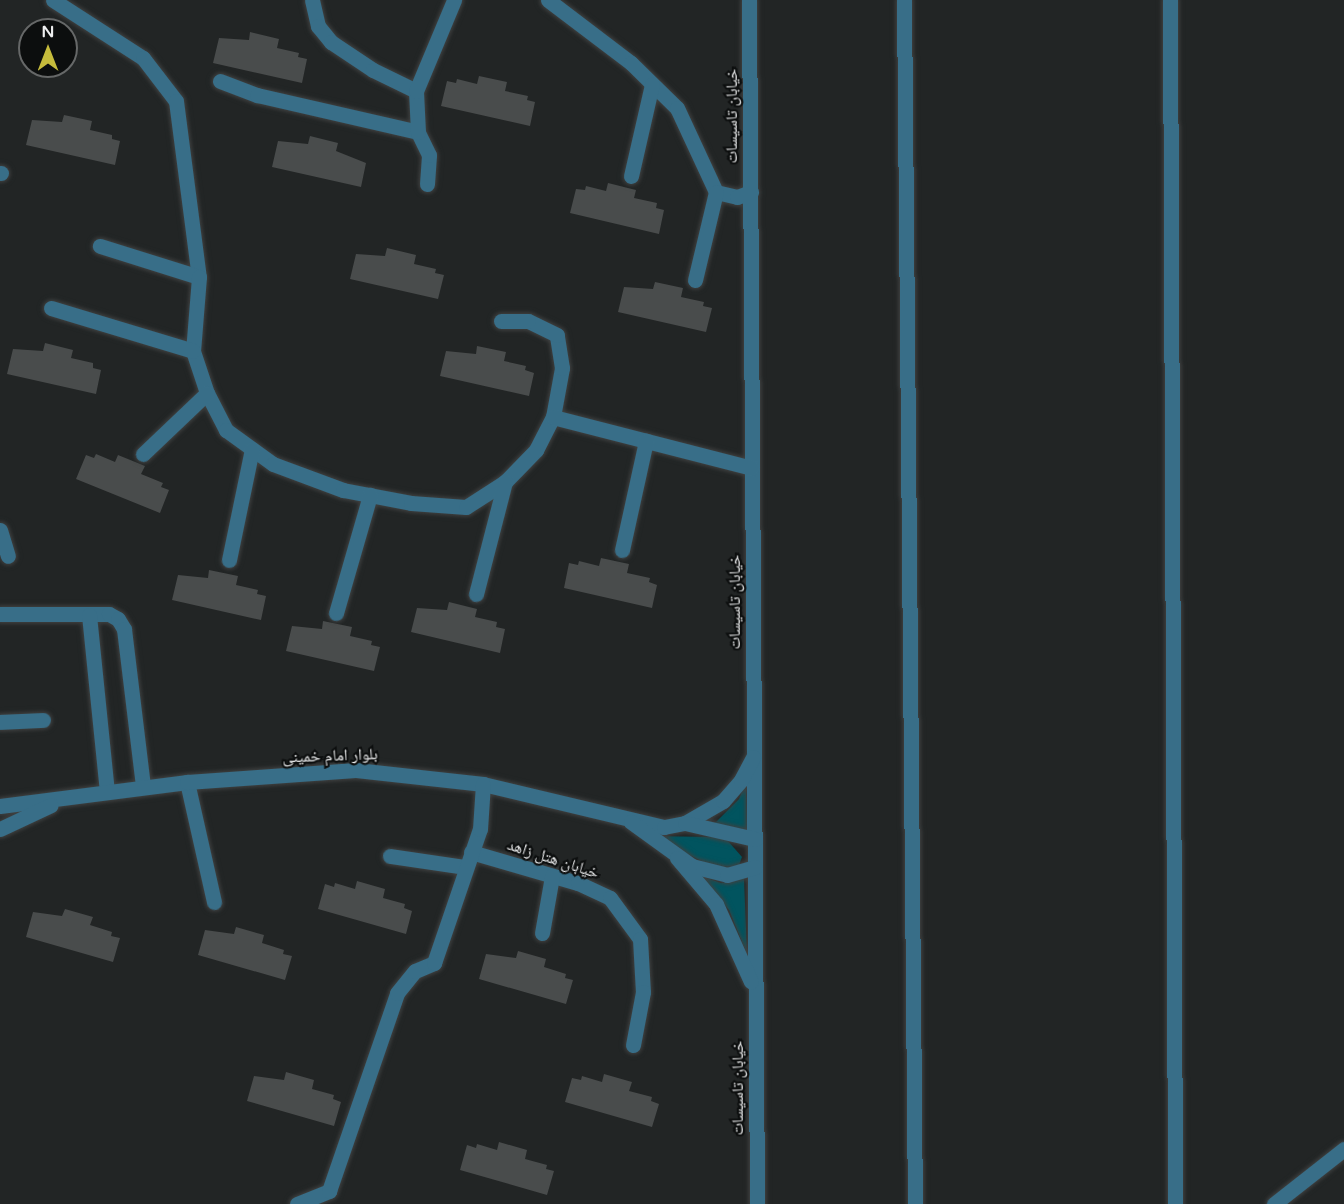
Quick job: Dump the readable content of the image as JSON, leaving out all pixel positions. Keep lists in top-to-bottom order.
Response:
{
  "streets": {
    "street": ["خیابان تاسیسات", "بلوار امام خمینی", "خیابان هتل زاهد"]
  },
  "north": "top"
}
